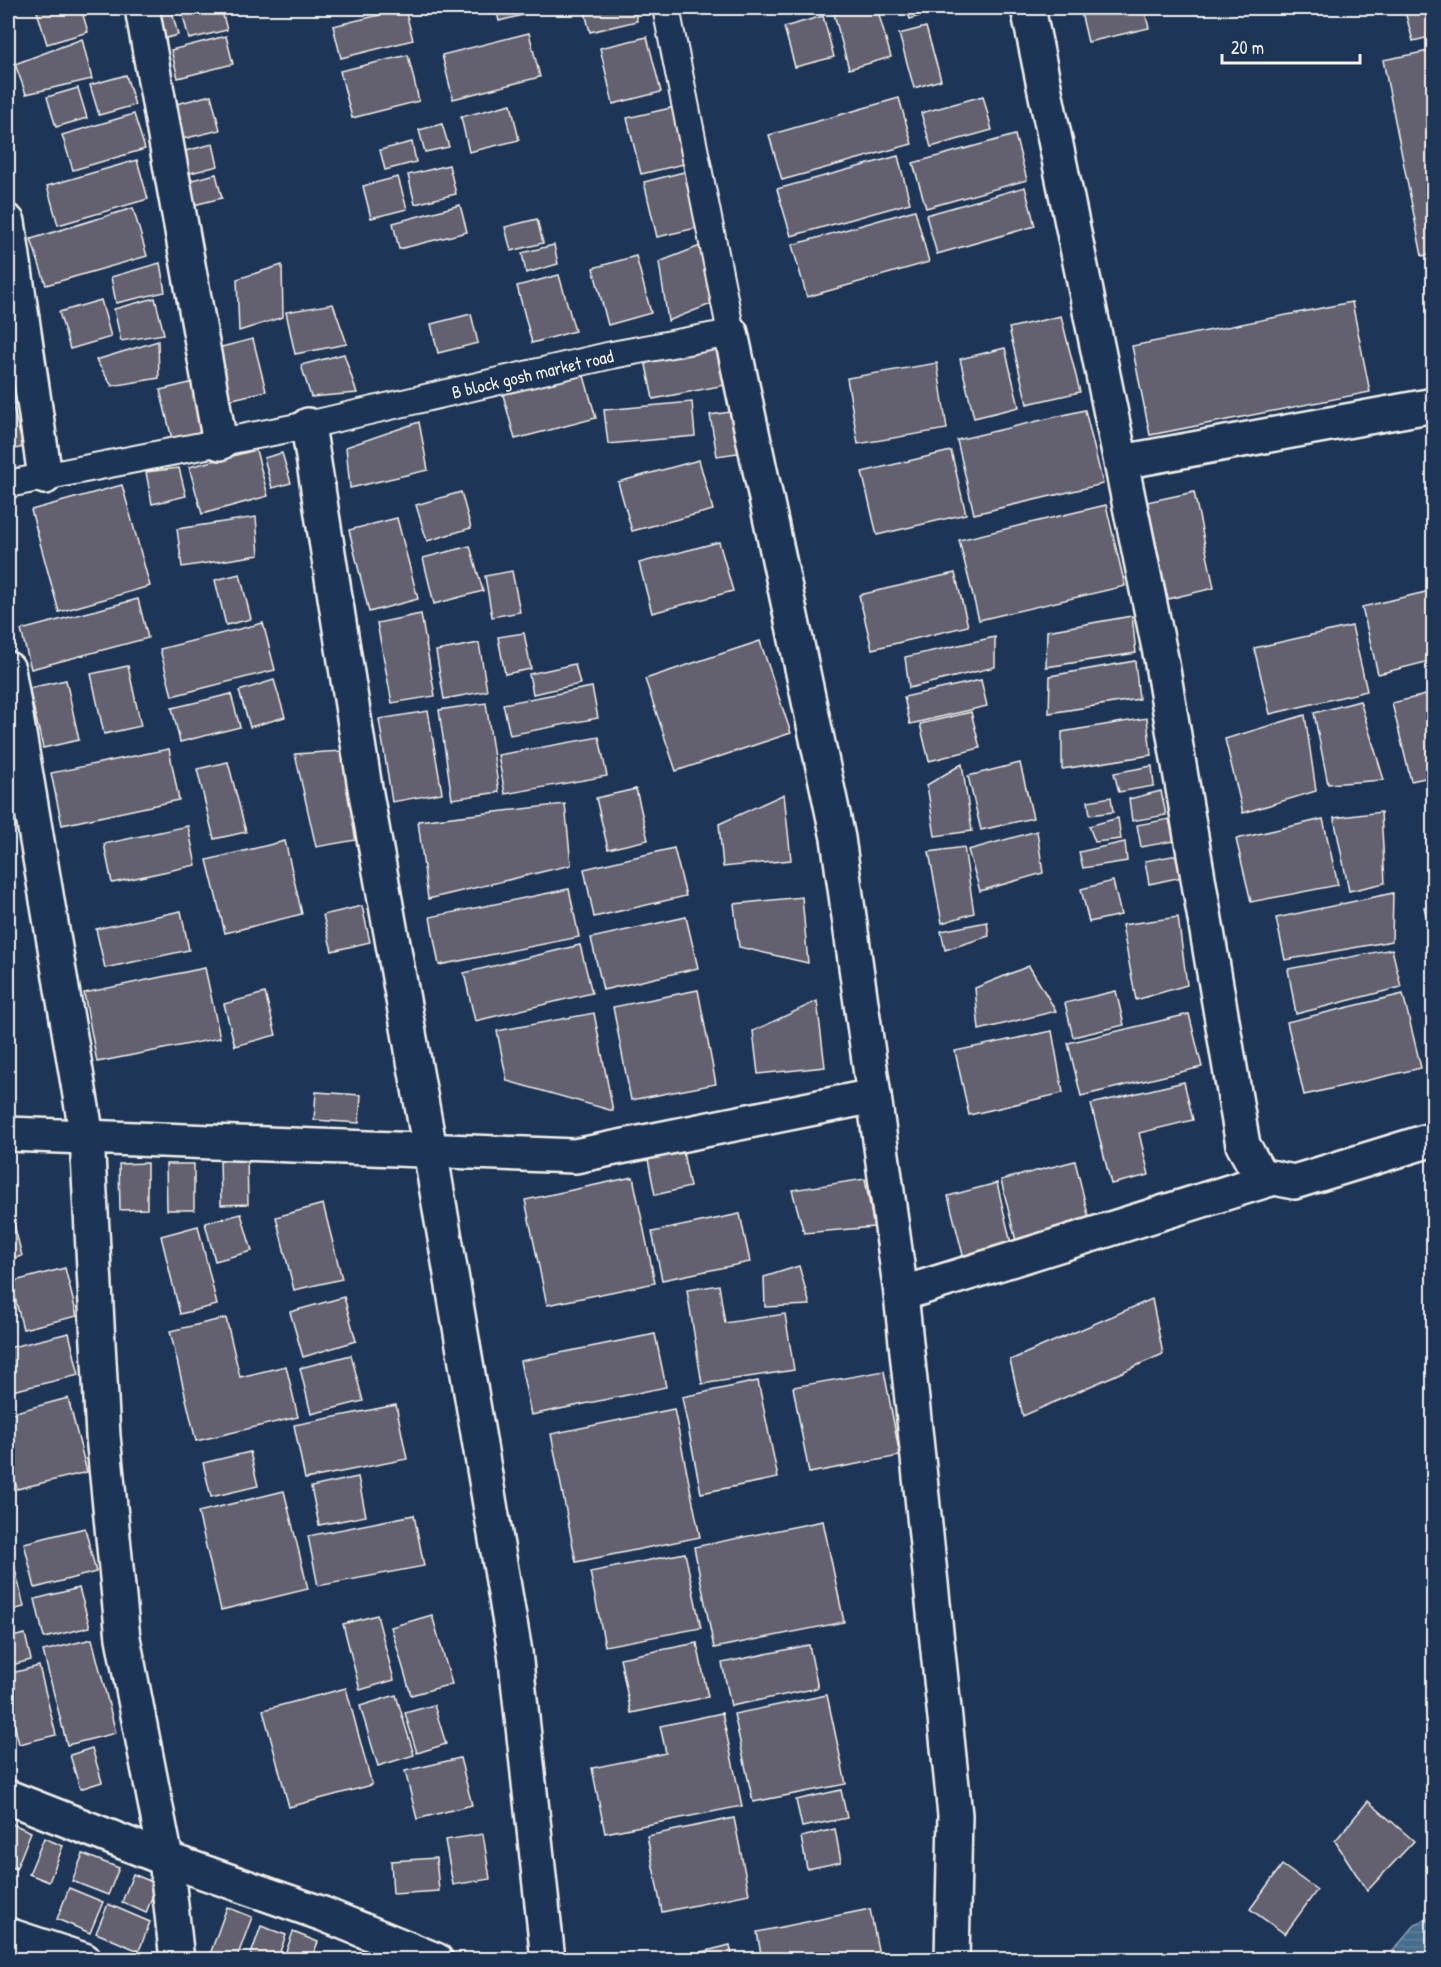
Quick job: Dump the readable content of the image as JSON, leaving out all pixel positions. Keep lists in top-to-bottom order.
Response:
{
  "streets": {
    "lane": ["B block gosh market road"]
  },
  "scale_bar": "20 m"
}
